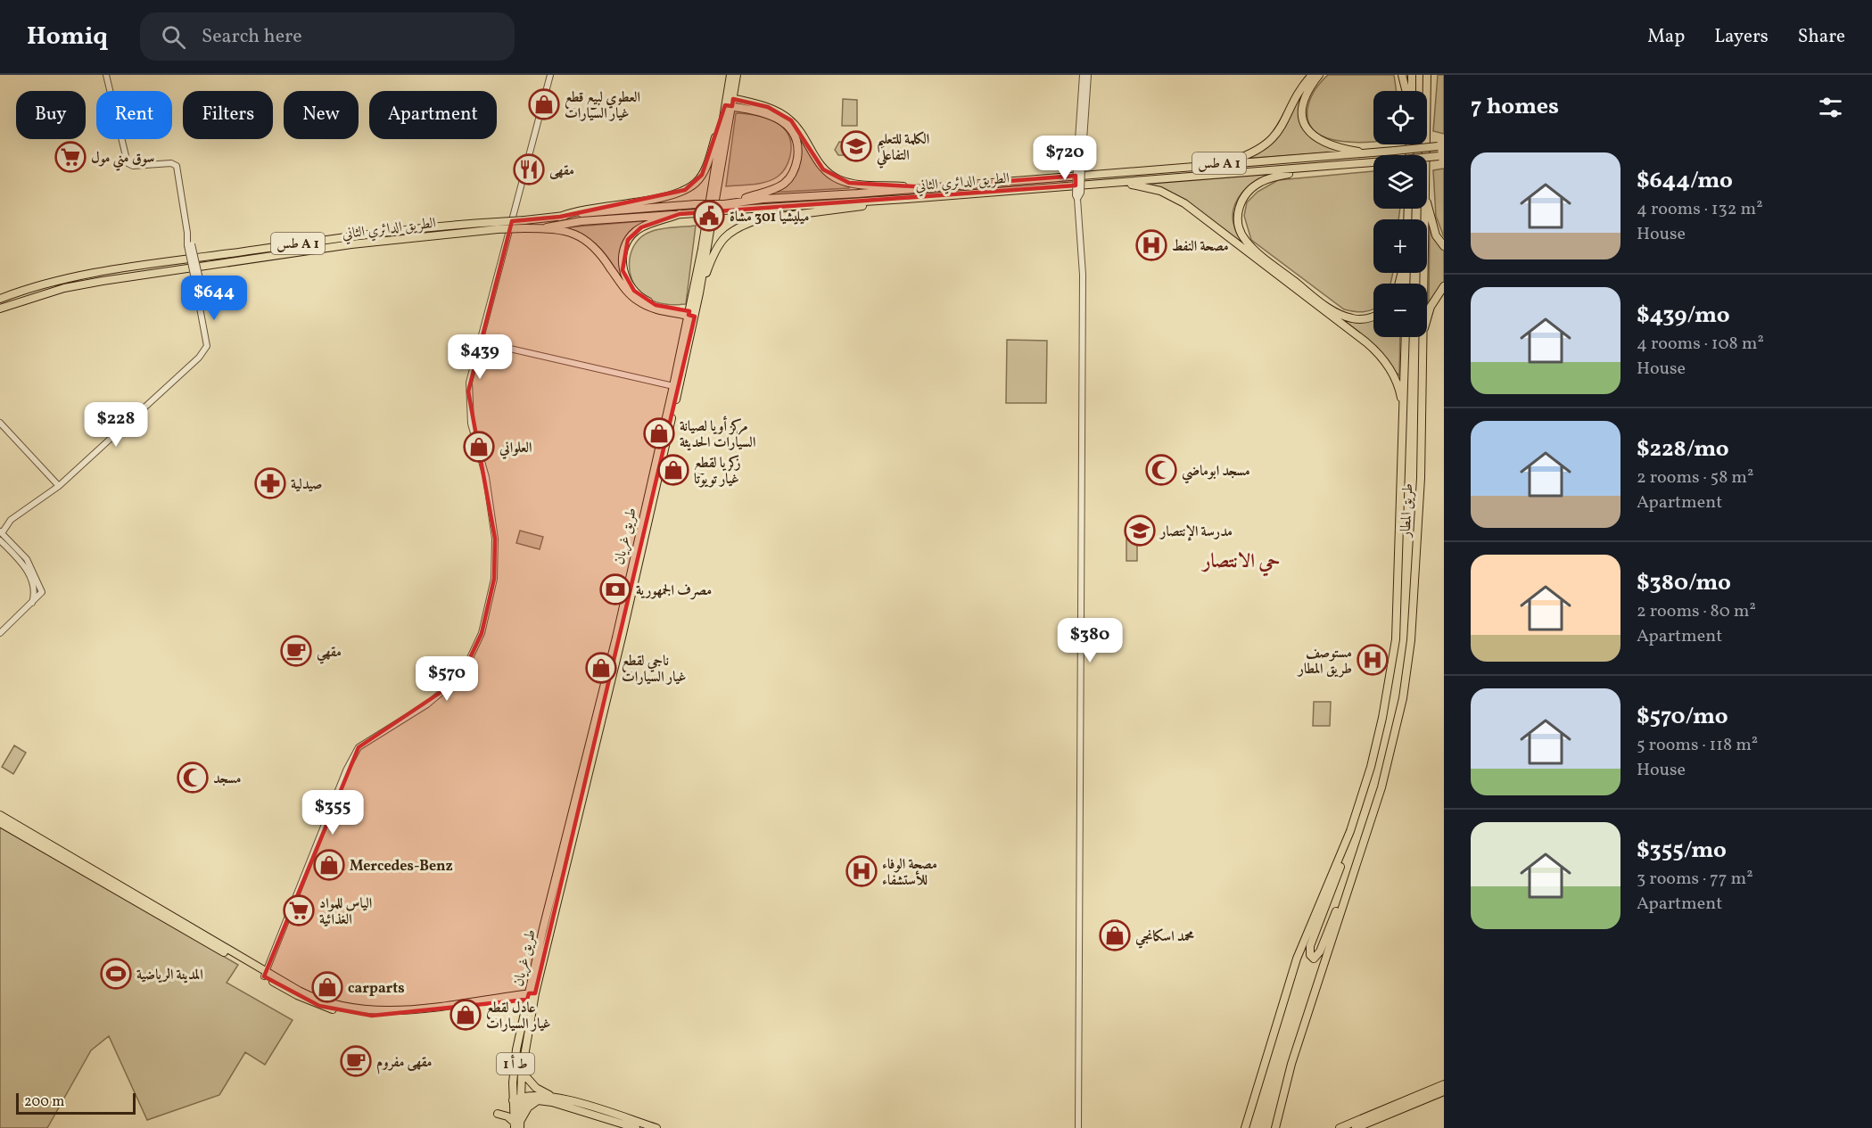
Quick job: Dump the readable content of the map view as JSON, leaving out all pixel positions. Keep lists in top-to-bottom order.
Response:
{
  "streets": {
    "highway": [
      "طس A 1",
      "الطريق الدائري الثاني",
      "طريق المطار",
      "طريق غريان",
      "ط أ 1"
    ]
  },
  "crossings": [
    ["طريق غريان", "ط أ 1"]
  ],
  "districts": ["حي الانتصار"],
  "places": {
    "shop": [
      "العطوي لبيع قطع غيار السيارات",
      "مركز أويا لصيانة السيارات الحديثة",
      "العلواني",
      "زكريا لقطع غيار تويوتا",
      "ناجي لقطع غيار السيارات",
      "Mercedes-Benz",
      "محمد اسكانجي",
      "carparts",
      "عادل لقطع غيار السيارات"
    ],
    "school or university": ["الكلمة للتعليم التفاعلي", "مدرسة الإنتصار"],
    "supermarket": ["سوق مني مول", "الياس للمواد الغذائية"],
    "restaurant": ["مقهى"],
    "public building": ["ميليشيا 301 مشاة"],
    "hospital": ["مصحة النفط", "مستوصف طريق المطار", "مصحة الوفاء للأستشفاء"],
    "mosque": ["مسجد ابوماضي", "مسجد"],
    "pharmacy": ["صيدلية"],
    "bank": ["مصرف الجمهورية"],
    "cafe": ["مقهي", "مقهى مفروم"],
    "sports": ["المدينة الرياضية"]
  },
  "scale_bar": "200 m",
  "page": {
    "header": "Homiq",
    "search": "Search here",
    "nav": ["Map", "Layers", "Share"],
    "heading": "7 homes",
    "map_buttons": ["+", "−"],
    "chip": [
      "Buy",
      "Rent",
      "Filters",
      "New",
      "Apartment"
    ],
    "price": [
      "$720",
      "$644",
      "$439",
      "$228",
      "$380",
      "$570",
      "$355"
    ],
    "list": [
      {
        "name": "$644/mo",
        "note": "4 rooms · 132 m² · House"
      },
      {
        "name": "$439/mo",
        "note": "4 rooms · 108 m² · House"
      },
      {
        "name": "$228/mo",
        "note": "2 rooms · 58 m² · Apartment"
      },
      {
        "name": "$380/mo",
        "note": "2 rooms · 80 m² · Apartment"
      },
      {
        "name": "$570/mo",
        "note": "5 rooms · 118 m² · House"
      },
      {
        "name": "$355/mo",
        "note": "3 rooms · 77 m² · Apartment"
      }
    ],
    "scale": "200 m"
  }
}
